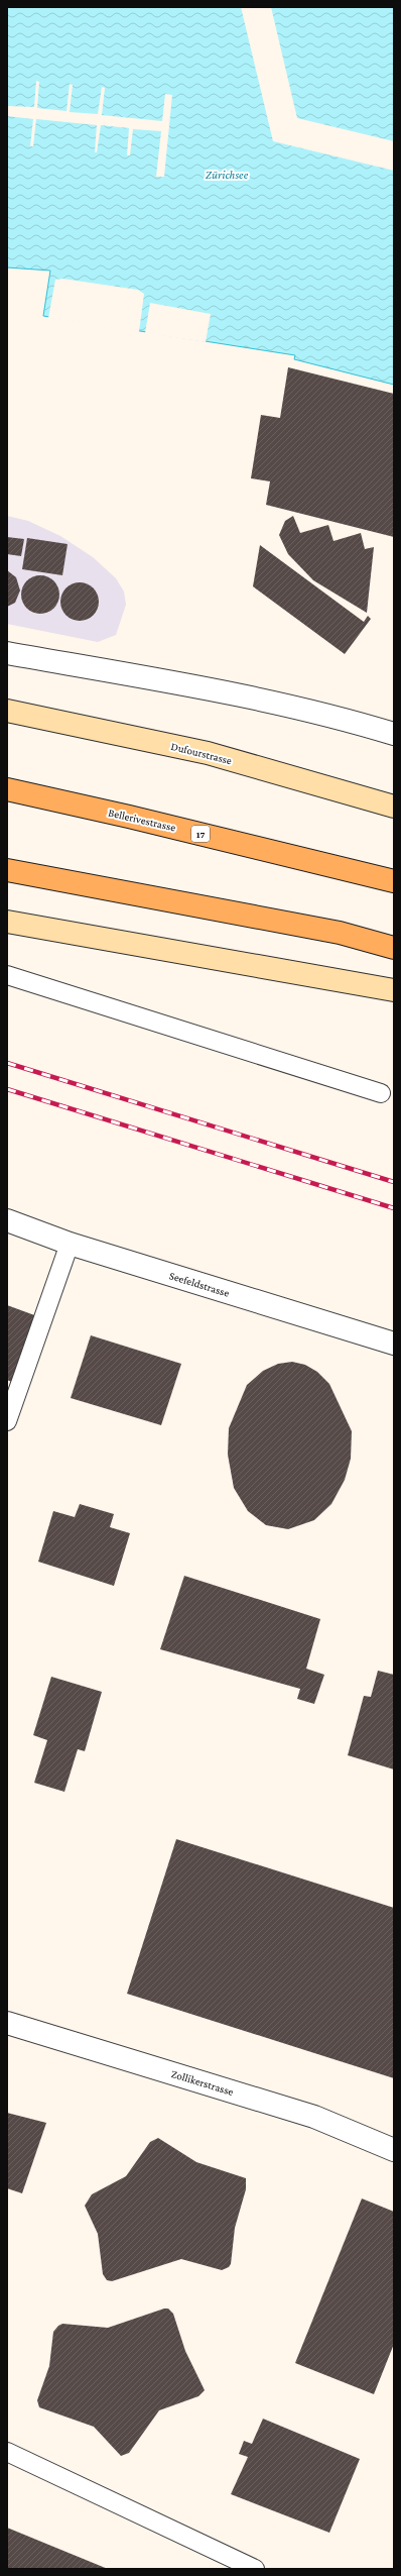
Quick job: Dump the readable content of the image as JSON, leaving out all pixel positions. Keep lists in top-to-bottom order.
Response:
{
  "streets": {
    "main road": ["Dufourstrasse", "Bellerivestrasse", "17"],
    "street": ["Seefeldstrasse", "Zollikerstrasse"]
  },
  "water": ["Zürichsee"]
}
